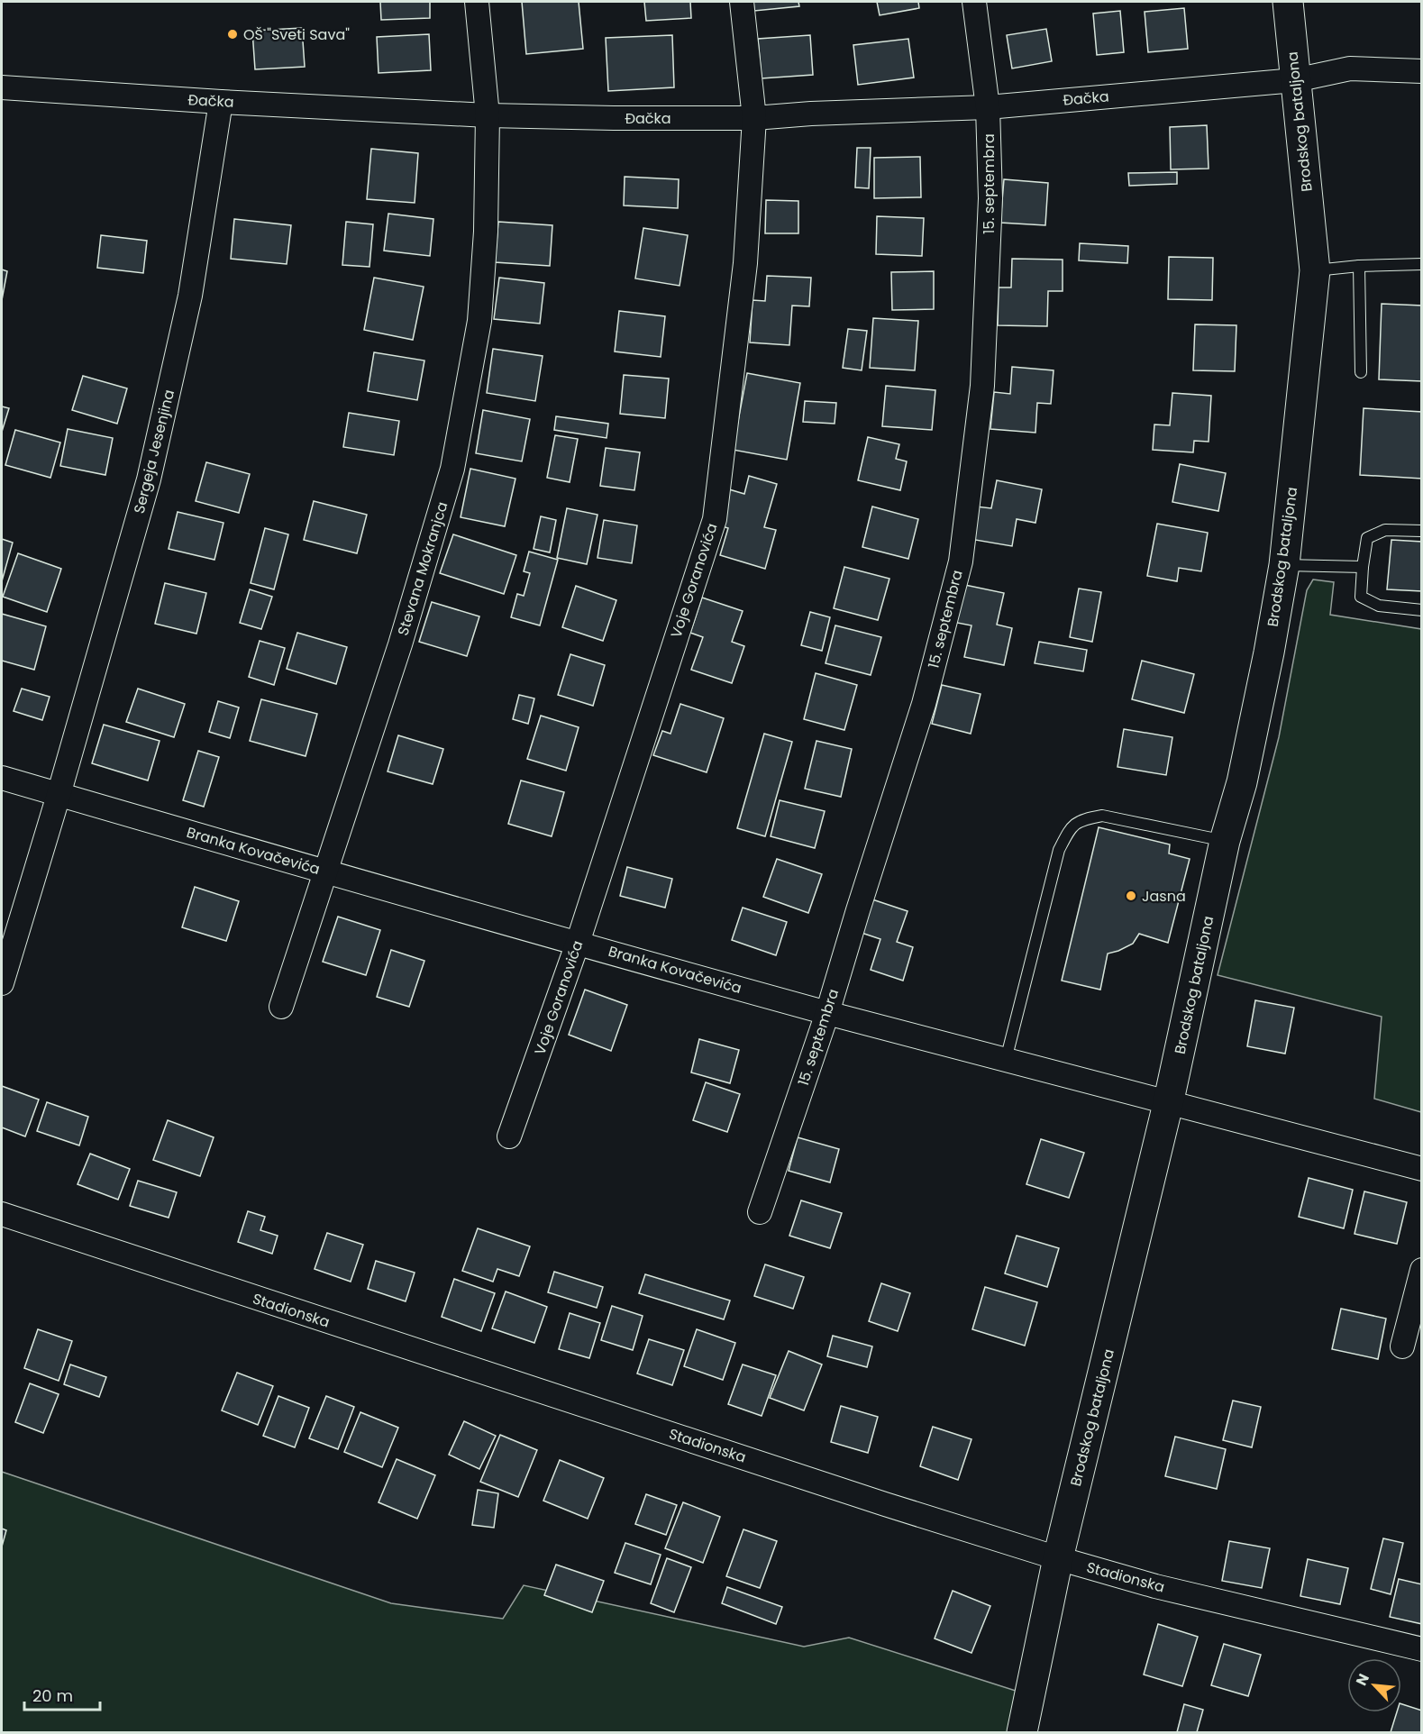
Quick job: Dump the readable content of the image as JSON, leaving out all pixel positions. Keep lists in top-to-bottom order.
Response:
{
  "streets": {
    "street": [
      "Đačka",
      "Brodskog bataljona",
      "15. septembra",
      "Sergeja Jesenjina",
      "Stevana Mokranjca",
      "Voje Goranovića",
      "Branka Kovačevića",
      "Stadionska"
    ]
  },
  "crossings": [
    ["Đačka", "Brodskog bataljona"],
    ["Đačka", "15. septembra"],
    ["Đačka", "Sergeja Jesenjina"],
    ["Đačka", "Stevana Mokranjca"],
    ["Đačka", "Voje Goranovića"],
    ["Brodskog bataljona", "Branka Kovačevića"],
    ["Brodskog bataljona", "Stadionska"],
    ["15. septembra", "Branka Kovačevića"],
    ["Sergeja Jesenjina", "Branka Kovačevića"],
    ["Stevana Mokranjca", "Branka Kovačevića"],
    ["Voje Goranovića", "Branka Kovačevića"]
  ],
  "places": ["OŠ \"Sveti Sava\"", "Jasna"],
  "scale_bar": "20 m",
  "north": "top left"
}
